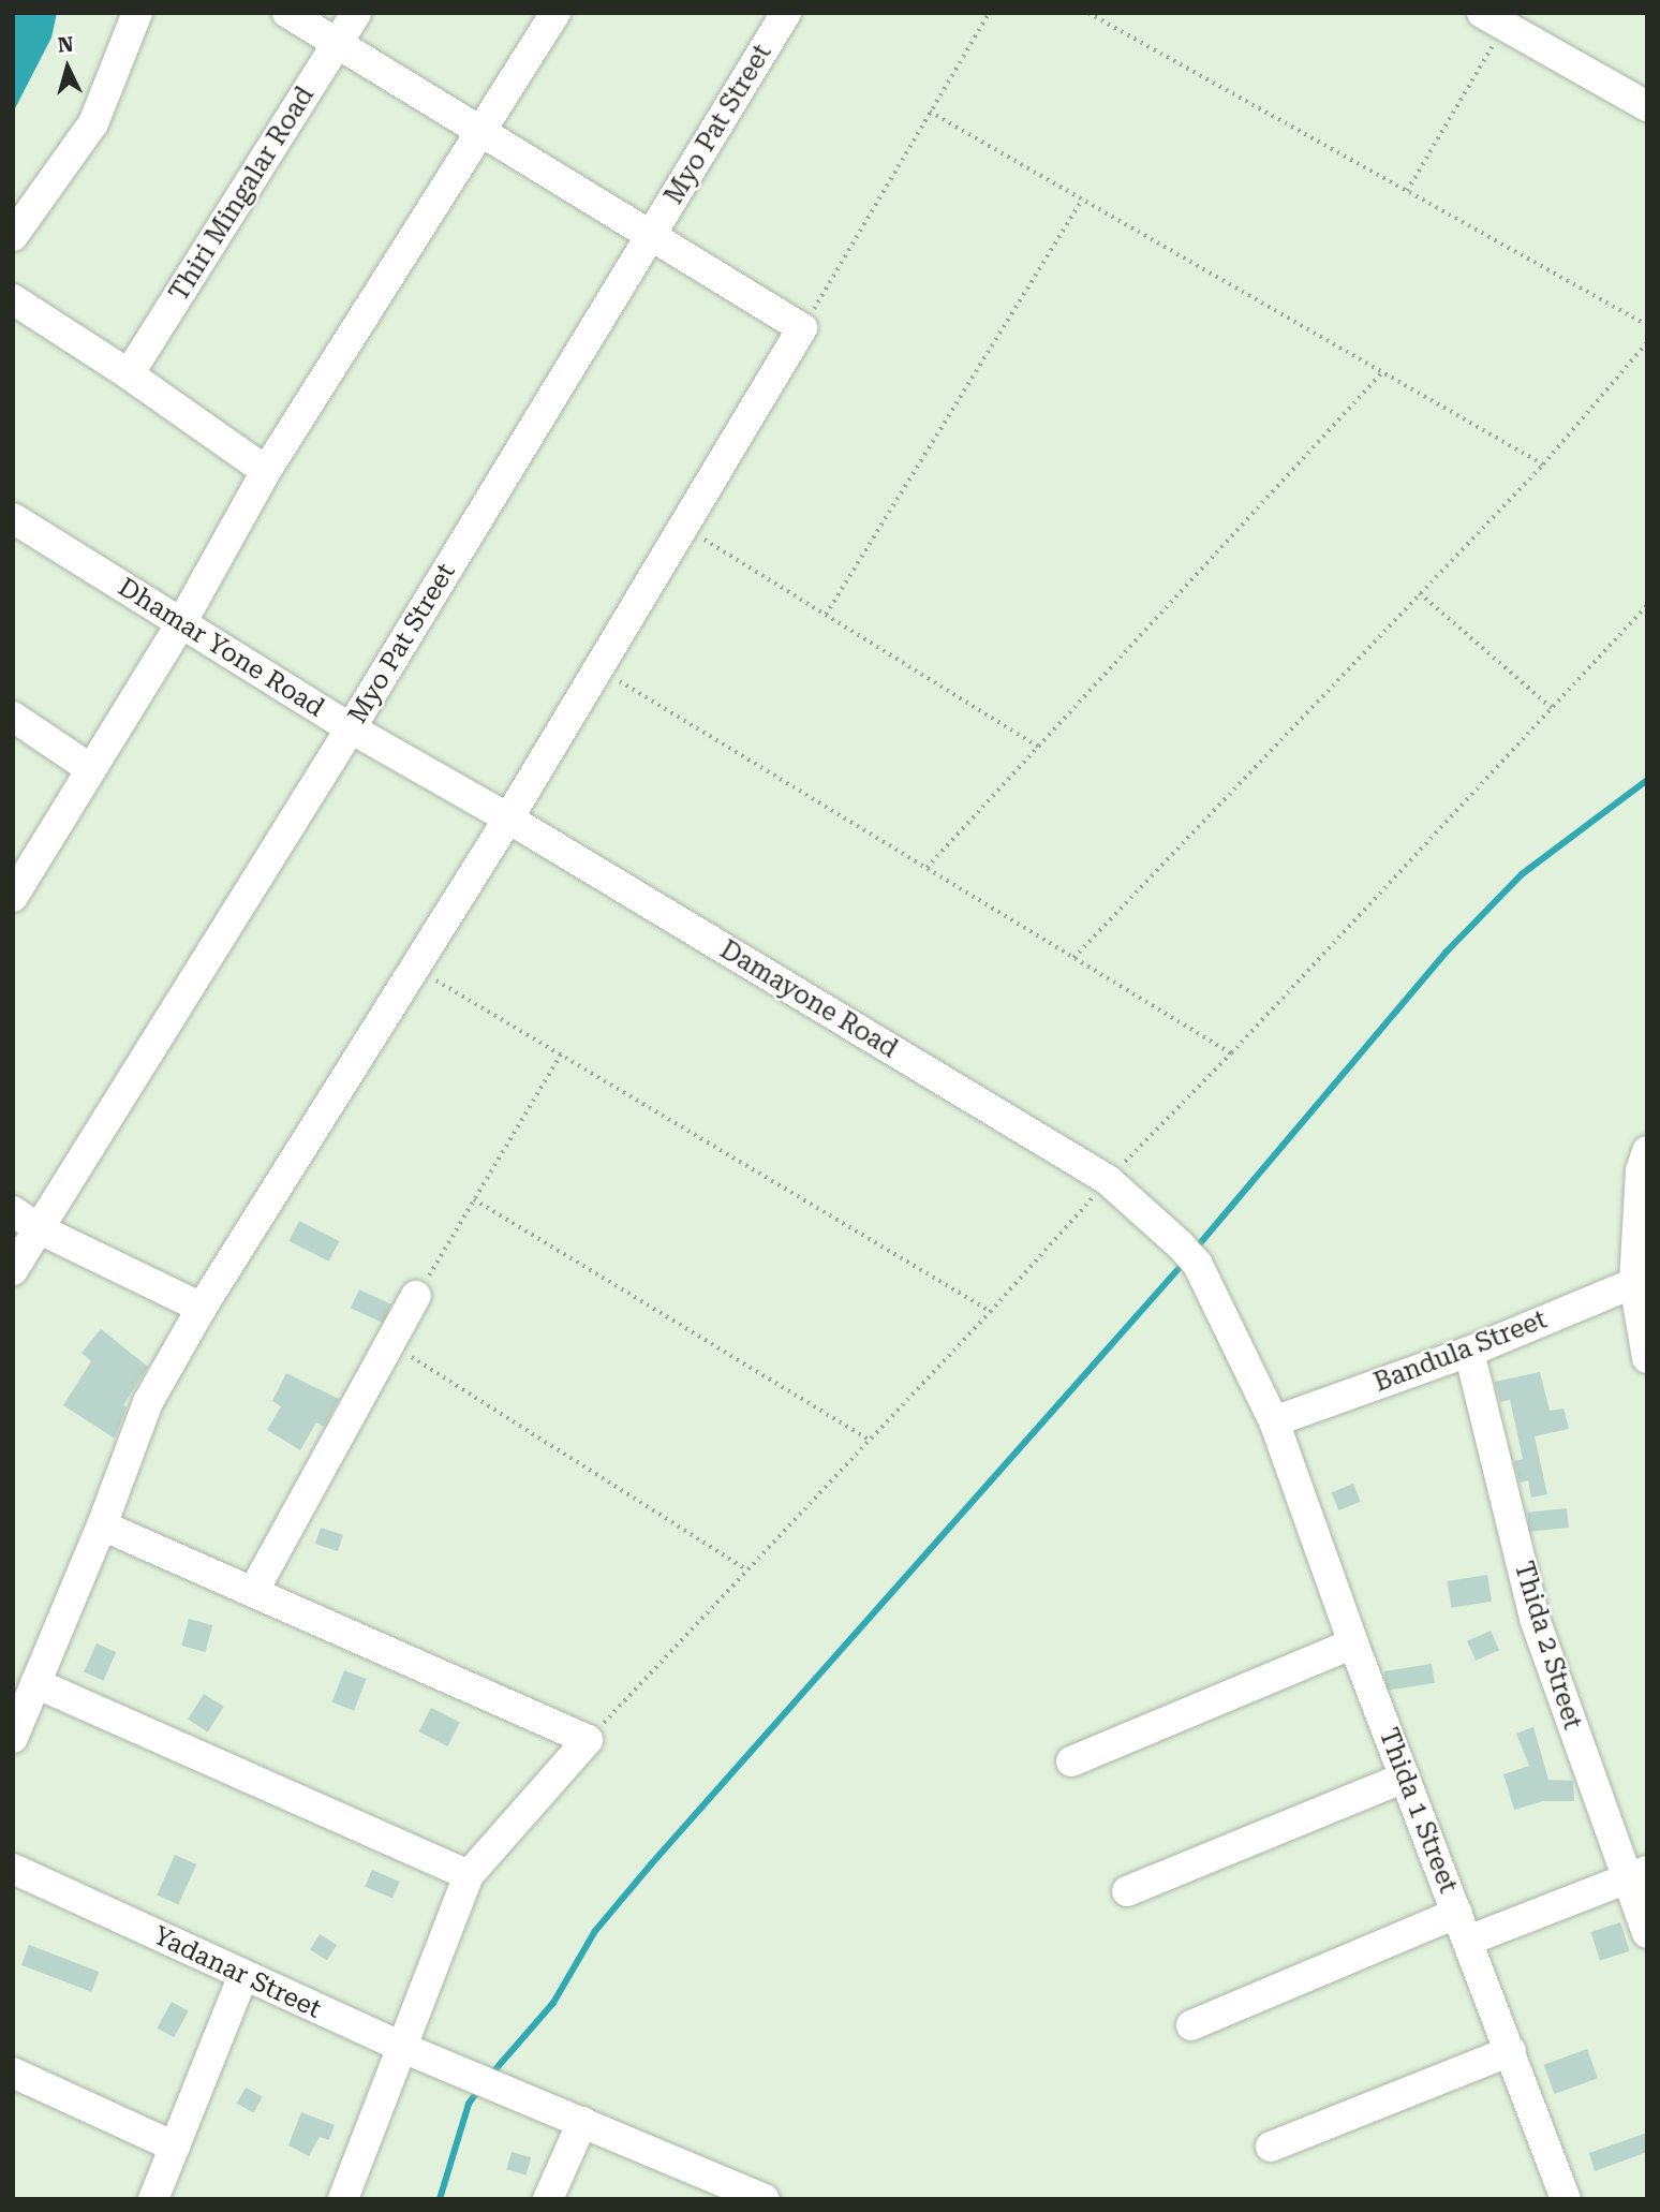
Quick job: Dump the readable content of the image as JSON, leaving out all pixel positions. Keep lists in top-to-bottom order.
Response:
{
  "streets": {
    "street": [
      "Myo Pat Street",
      "Thiri Mingalar Road",
      "Dhamar Yone Road",
      "Damayone Road",
      "Bandula Street",
      "Thida 2 Street",
      "Thida 1 Street",
      "Yadanar Street"
    ]
  },
  "crossings": [
    ["Myo Pat Street", "Dhamar Yone Road"],
    ["Dhamar Yone Road", "Damayone Road"],
    ["Damayone Road", "Thida 1 Street"],
    ["Bandula Street", "Thida 2 Street"],
    ["Bandula Street", "Thida 1 Street"]
  ],
  "north": "top"
}
